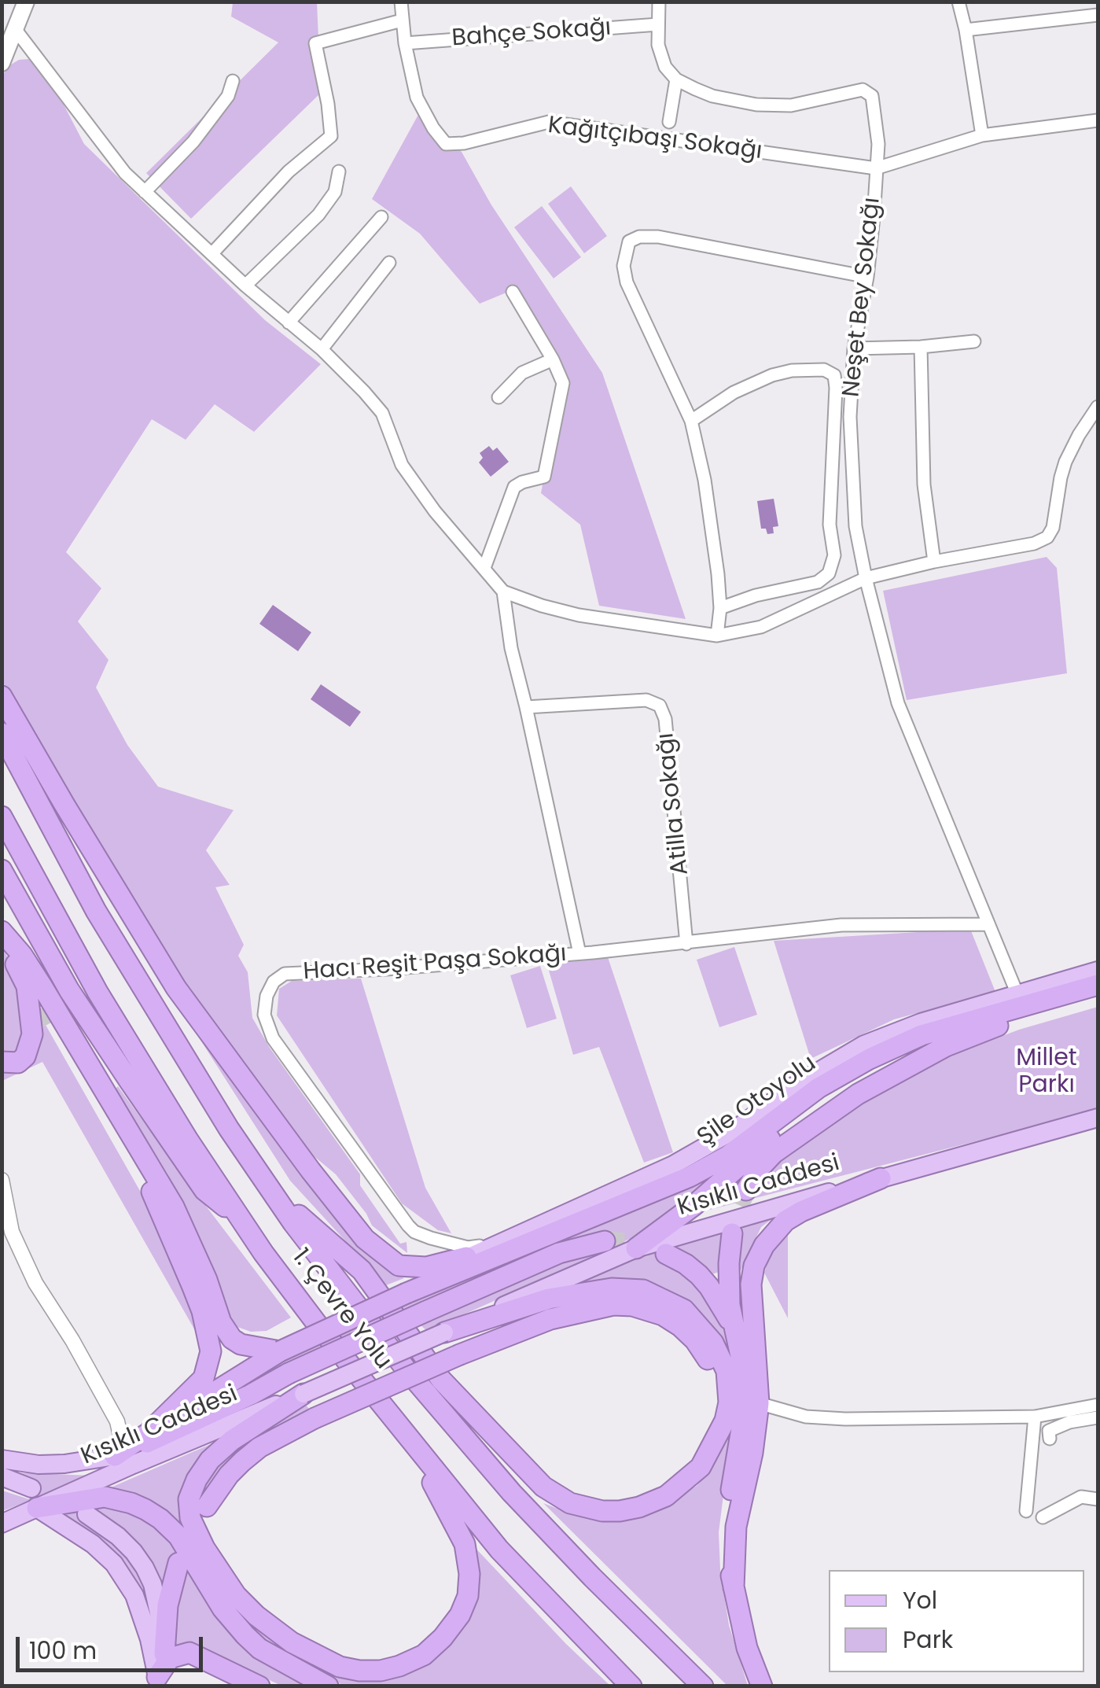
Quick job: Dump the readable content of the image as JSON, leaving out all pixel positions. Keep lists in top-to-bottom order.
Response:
{
  "streets": {
    "highway": ["Şile Otoyolu", "Kısıklı Caddesi", "1. Çevre Yolu"],
    "street": [
      "Bahçe Sokağı",
      "Kağıtçıbaşı Sokağı",
      "Neşet Bey Sokağı",
      "Atilla Sokağı",
      "Hacı Reşit Paşa Sokağı"
    ]
  },
  "crossings": [
    ["Bahçe Sokağı", "Kağıtçıbaşı Sokağı"],
    ["Kağıtçıbaşı Sokağı", "Neşet Bey Sokağı"],
    ["Neşet Bey Sokağı", "Hacı Reşit Paşa Sokağı"],
    ["Atilla Sokağı", "Hacı Reşit Paşa Sokağı"],
    ["Şile Otoyolu", "Kısıklı Caddesi"]
  ],
  "parks": ["Millet Parkı"],
  "legend": ["Yol", "Park"],
  "scale_bar": "100 m"
}
